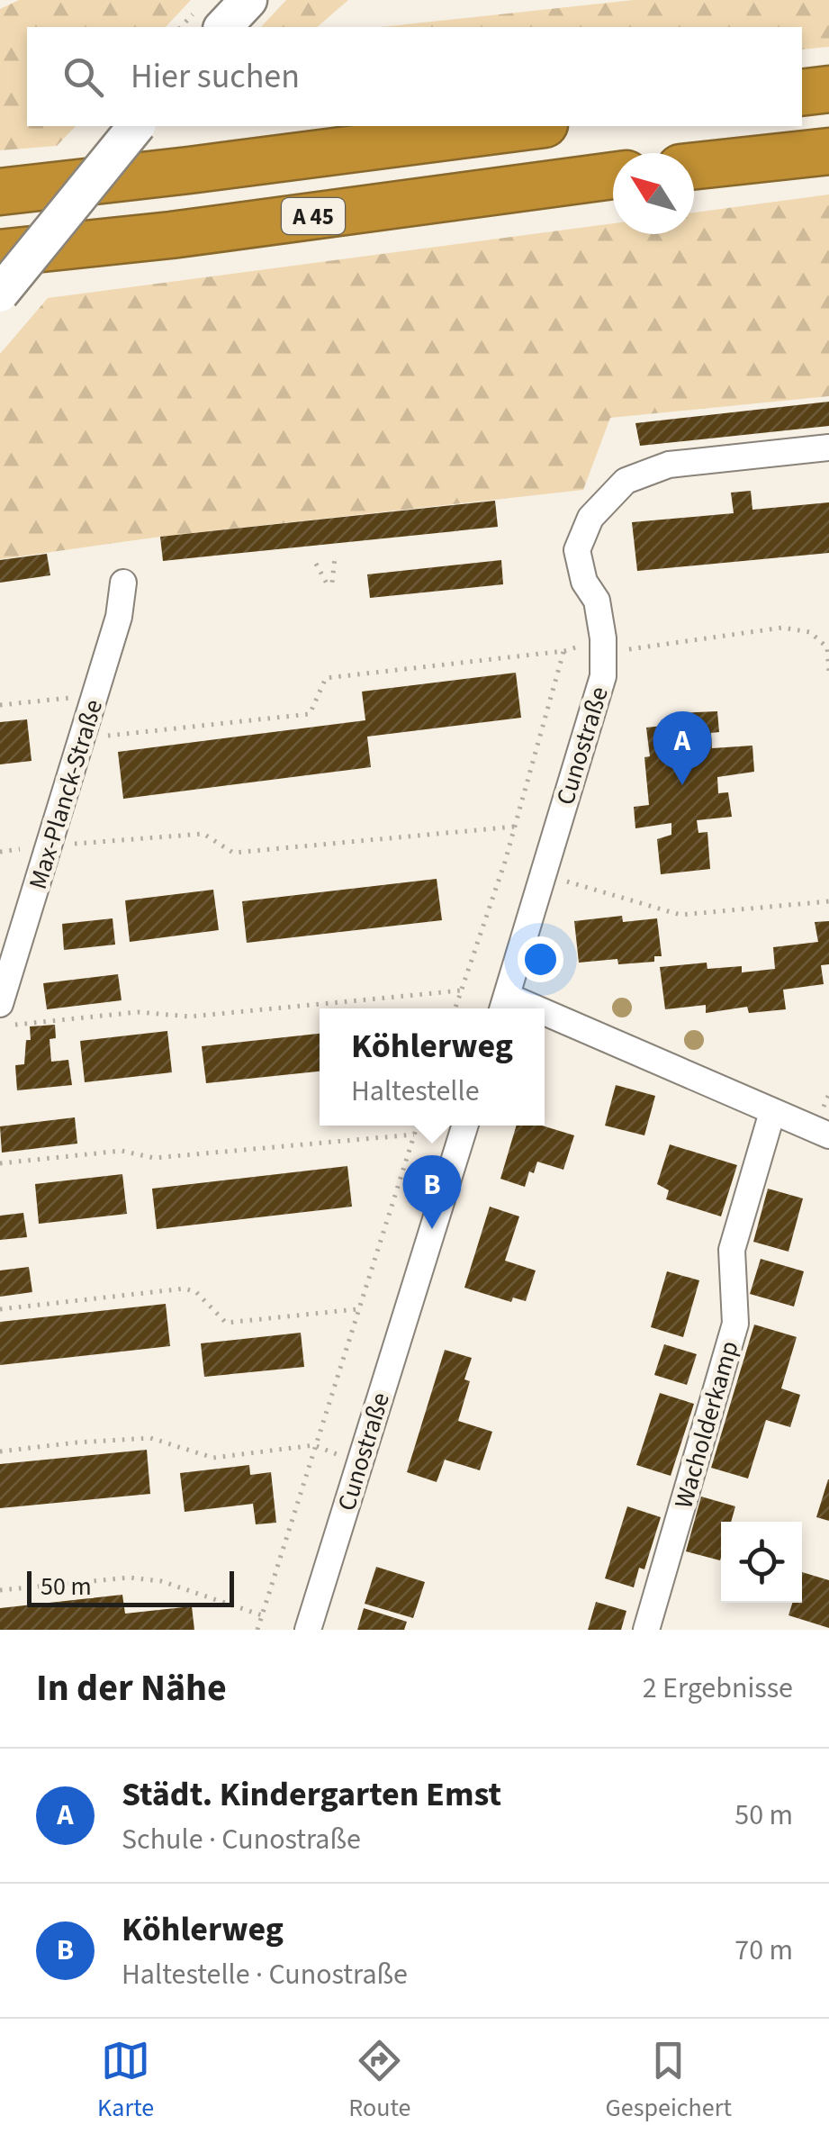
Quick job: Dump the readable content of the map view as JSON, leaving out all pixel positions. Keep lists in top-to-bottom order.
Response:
{
  "streets": {
    "highway": ["A 45"],
    "street": ["Cunostraße", "Max-Planck-Straße", "Wacholderkamp"]
  },
  "scale_bar": "50 m",
  "north": "top left",
  "page": {
    "search": "Hier suchen",
    "pins": ["A", "B"],
    "popup": ["Köhlerweg", "Haltestelle"],
    "scale": "50 m",
    "heading": ["In der Nähe", "2 Ergebnisse"],
    "list": [
      {
        "mark": "A",
        "name": "Städt. Kindergarten Emst",
        "note": "Schule · Cunostraße",
        "value": "50 m"
      },
      {
        "mark": "B",
        "name": "Köhlerweg",
        "note": "Haltestelle · Cunostraße",
        "value": "70 m"
      }
    ],
    "nav": ["Karte", "Route", "Gespeichert"]
  }
}
